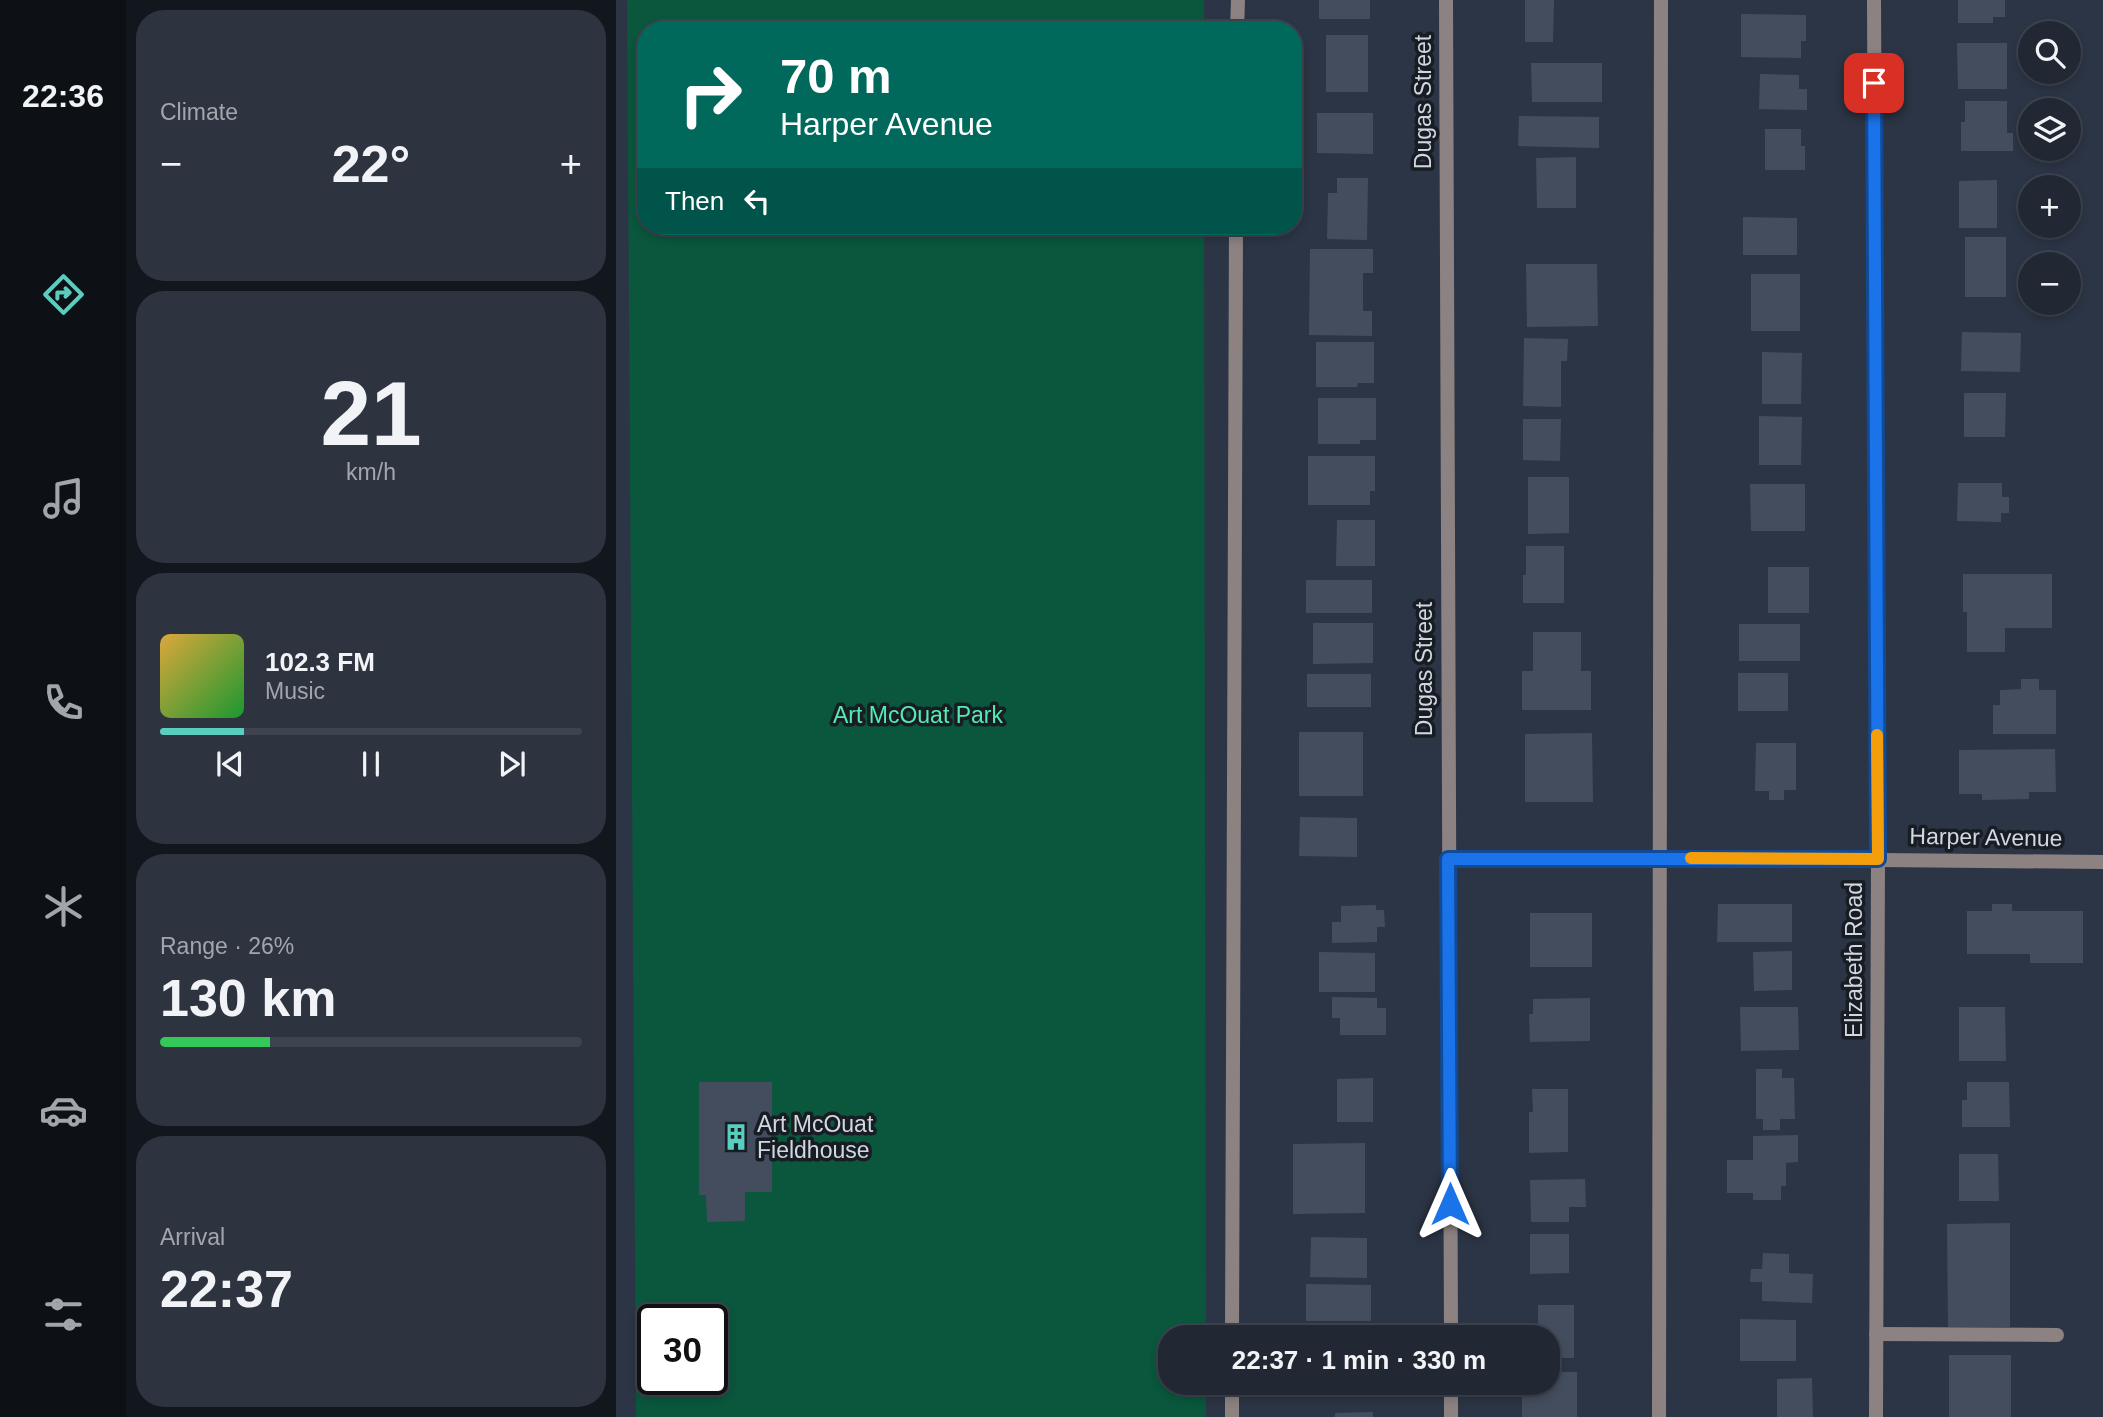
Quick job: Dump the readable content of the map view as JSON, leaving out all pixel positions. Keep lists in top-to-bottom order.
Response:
{
  "streets": {
    "street": ["Dugas Street", "Harper Avenue", "Elizabeth Road"]
  },
  "crossings": [
    ["Dugas Street", "Harper Avenue"],
    ["Harper Avenue", "Elizabeth Road"]
  ],
  "parks": ["Art McOuat Park"],
  "places": {
    "building": ["Art McOuat Fieldhouse"]
  },
  "page": {
    "tabs": "22:36",
    "tile": [
      "Climate",
      ["21", "km/h"],
      ["Range · 26%", "130 km"],
      ["Arrival", "22:37"]
    ],
    "map_buttons": ["+", "−"],
    "turn": ["70 m", "Harper Avenue"],
    "heat": ["−", "22°", "+"],
    "then": "Then",
    "song": ["102.3 FM", "Music"],
    "limit": "30",
    "trip": "22:37 · 1 min · 330 m"
  }
}
